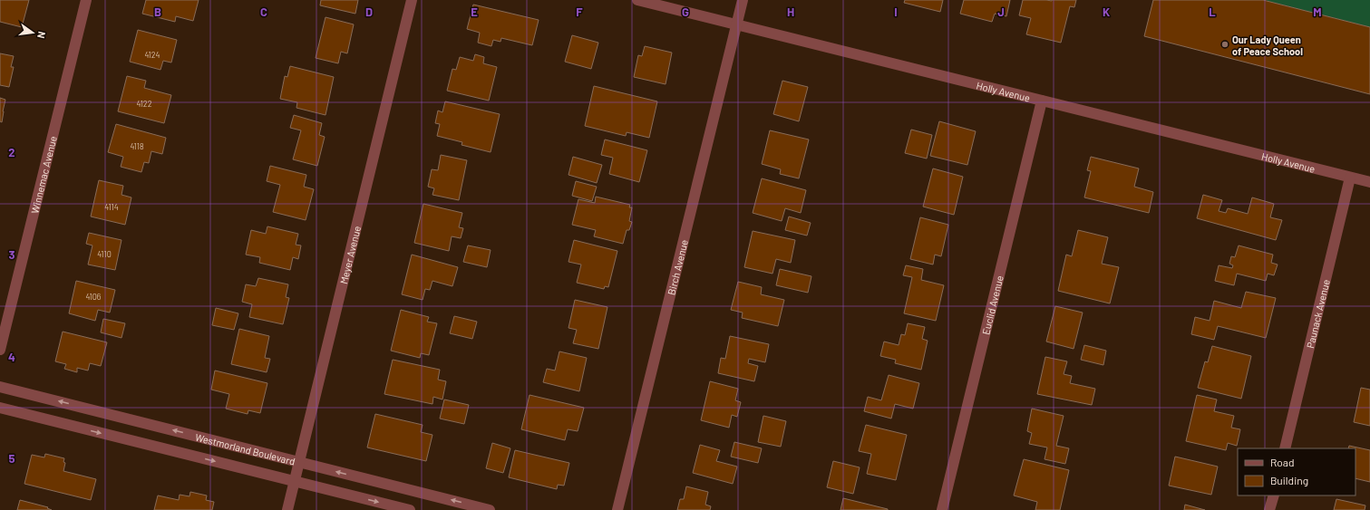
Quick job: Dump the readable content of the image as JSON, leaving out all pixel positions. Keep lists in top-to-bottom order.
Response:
{
  "streets": {
    "street": [
      "Holly Avenue",
      "Winnemac Avenue",
      "Meyer Avenue",
      "Birch Avenue",
      "Euclid Avenue",
      "Paunack Avenue",
      "Westmorland Boulevard"
    ]
  },
  "crossings": [
    ["Holly Avenue", "Birch Avenue"],
    ["Holly Avenue", "Euclid Avenue"],
    ["Holly Avenue", "Paunack Avenue"],
    ["Meyer Avenue", "Westmorland Boulevard"]
  ],
  "places": ["Our Lady Queen of Peace School"],
  "house_numbers": [
    "4124",
    "4122",
    "4118",
    "4114",
    "4110",
    "4106"
  ],
  "legend": ["Road", "Building"],
  "north": "right",
  "grid": {
    "columns": [
      "B",
      "C",
      "D",
      "E",
      "F",
      "G",
      "H",
      "I",
      "J",
      "K",
      "L",
      "M"
    ],
    "rows": [
      "2",
      "3",
      "4",
      "5"
    ]
  }
}
